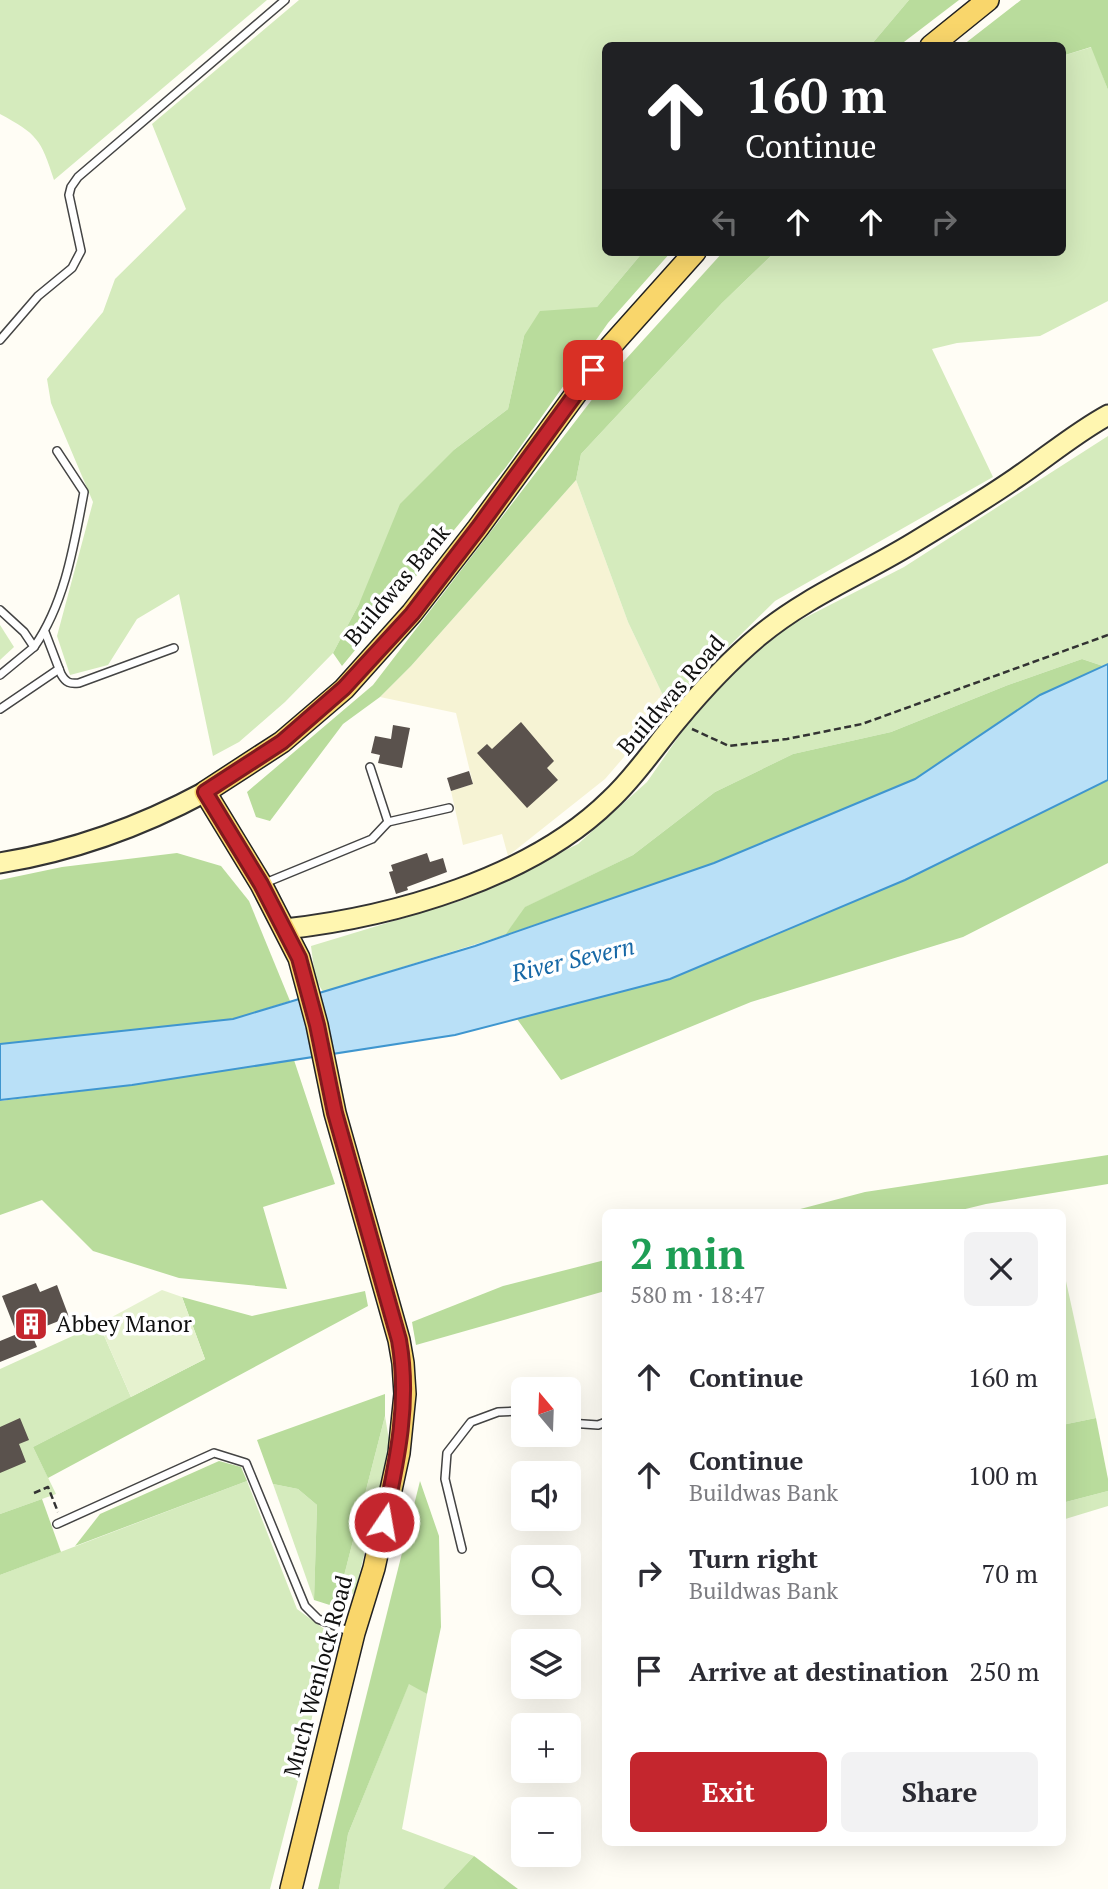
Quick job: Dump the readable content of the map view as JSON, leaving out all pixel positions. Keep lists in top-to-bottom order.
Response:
{
  "streets": {
    "main road": ["Buildwas Bank", "Much Wenlock Road"],
    "street": ["Buildwas Road"]
  },
  "crossings": [
    ["Buildwas Road", "Much Wenlock Road"]
  ],
  "water": ["River Severn"],
  "places": {
    "building": ["Abbey Manor"]
  },
  "north": "top",
  "page": {
    "turn": ["160 m", "Continue"],
    "heading": ["2 min", "580 m · 18:47"],
    "list": [
      {
        "name": "Continue",
        "value": "160 m"
      },
      {
        "name": "Continue",
        "note": "Buildwas Bank",
        "value": "100 m"
      },
      {
        "name": "Turn right",
        "note": "Buildwas Bank",
        "value": "70 m"
      },
      {
        "name": "Arrive at destination",
        "value": "250 m"
      }
    ],
    "map_buttons": ["+", "−"],
    "buttons": ["Exit", "Share"]
  }
}
